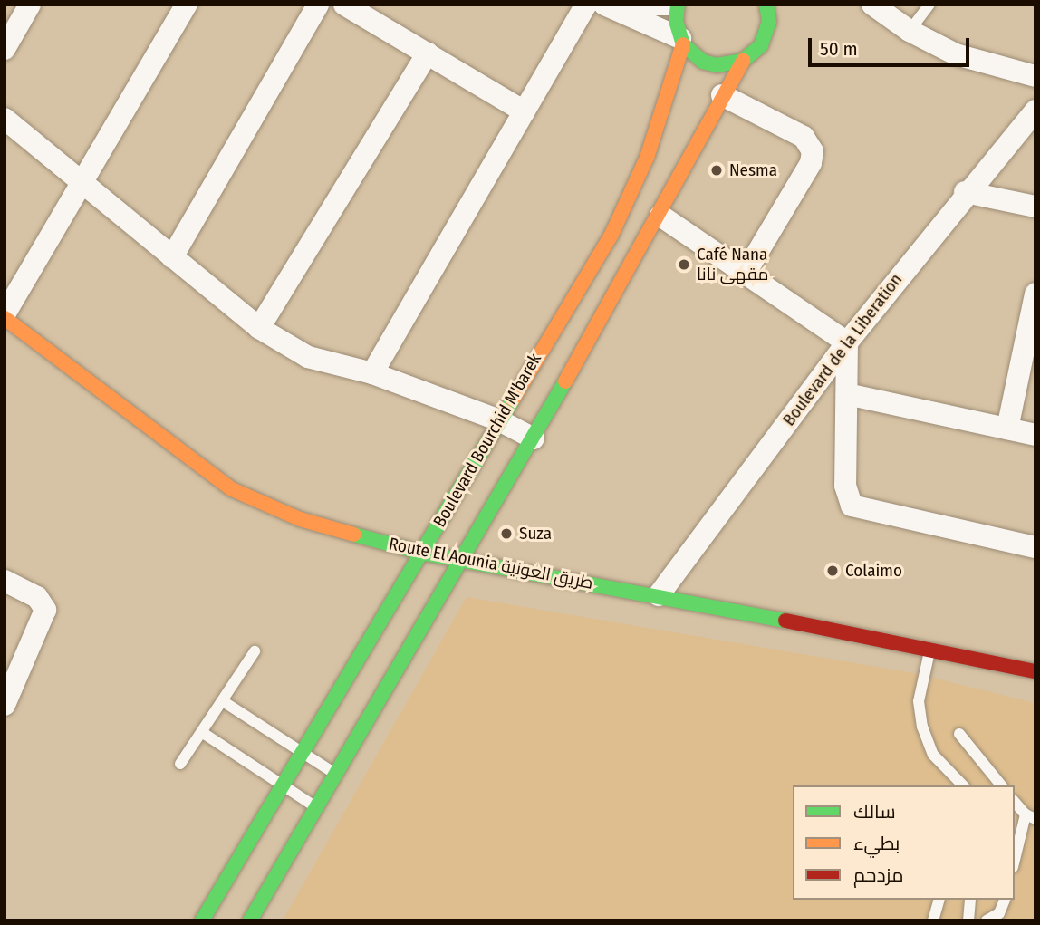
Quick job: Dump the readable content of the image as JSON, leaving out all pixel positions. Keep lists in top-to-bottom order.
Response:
{
  "streets": {
    "main road": ["Boulevard Bourchid M'barek", "Route El Aounia طريق العونية"],
    "street": ["Boulevard de la Liberation"]
  },
  "crossings": [
    ["Boulevard de la Liberation", "Route El Aounia طريق العونية"],
    ["Boulevard Bourchid M'barek", "Route El Aounia طريق العونية"]
  ],
  "places": [
    "Nesma",
    "Café Nana مقهى نانا",
    "Suza",
    "Colaimo"
  ],
  "legend": ["سالك", "بطيء", "مزدحم"],
  "scale_bar": "50 m"
}
